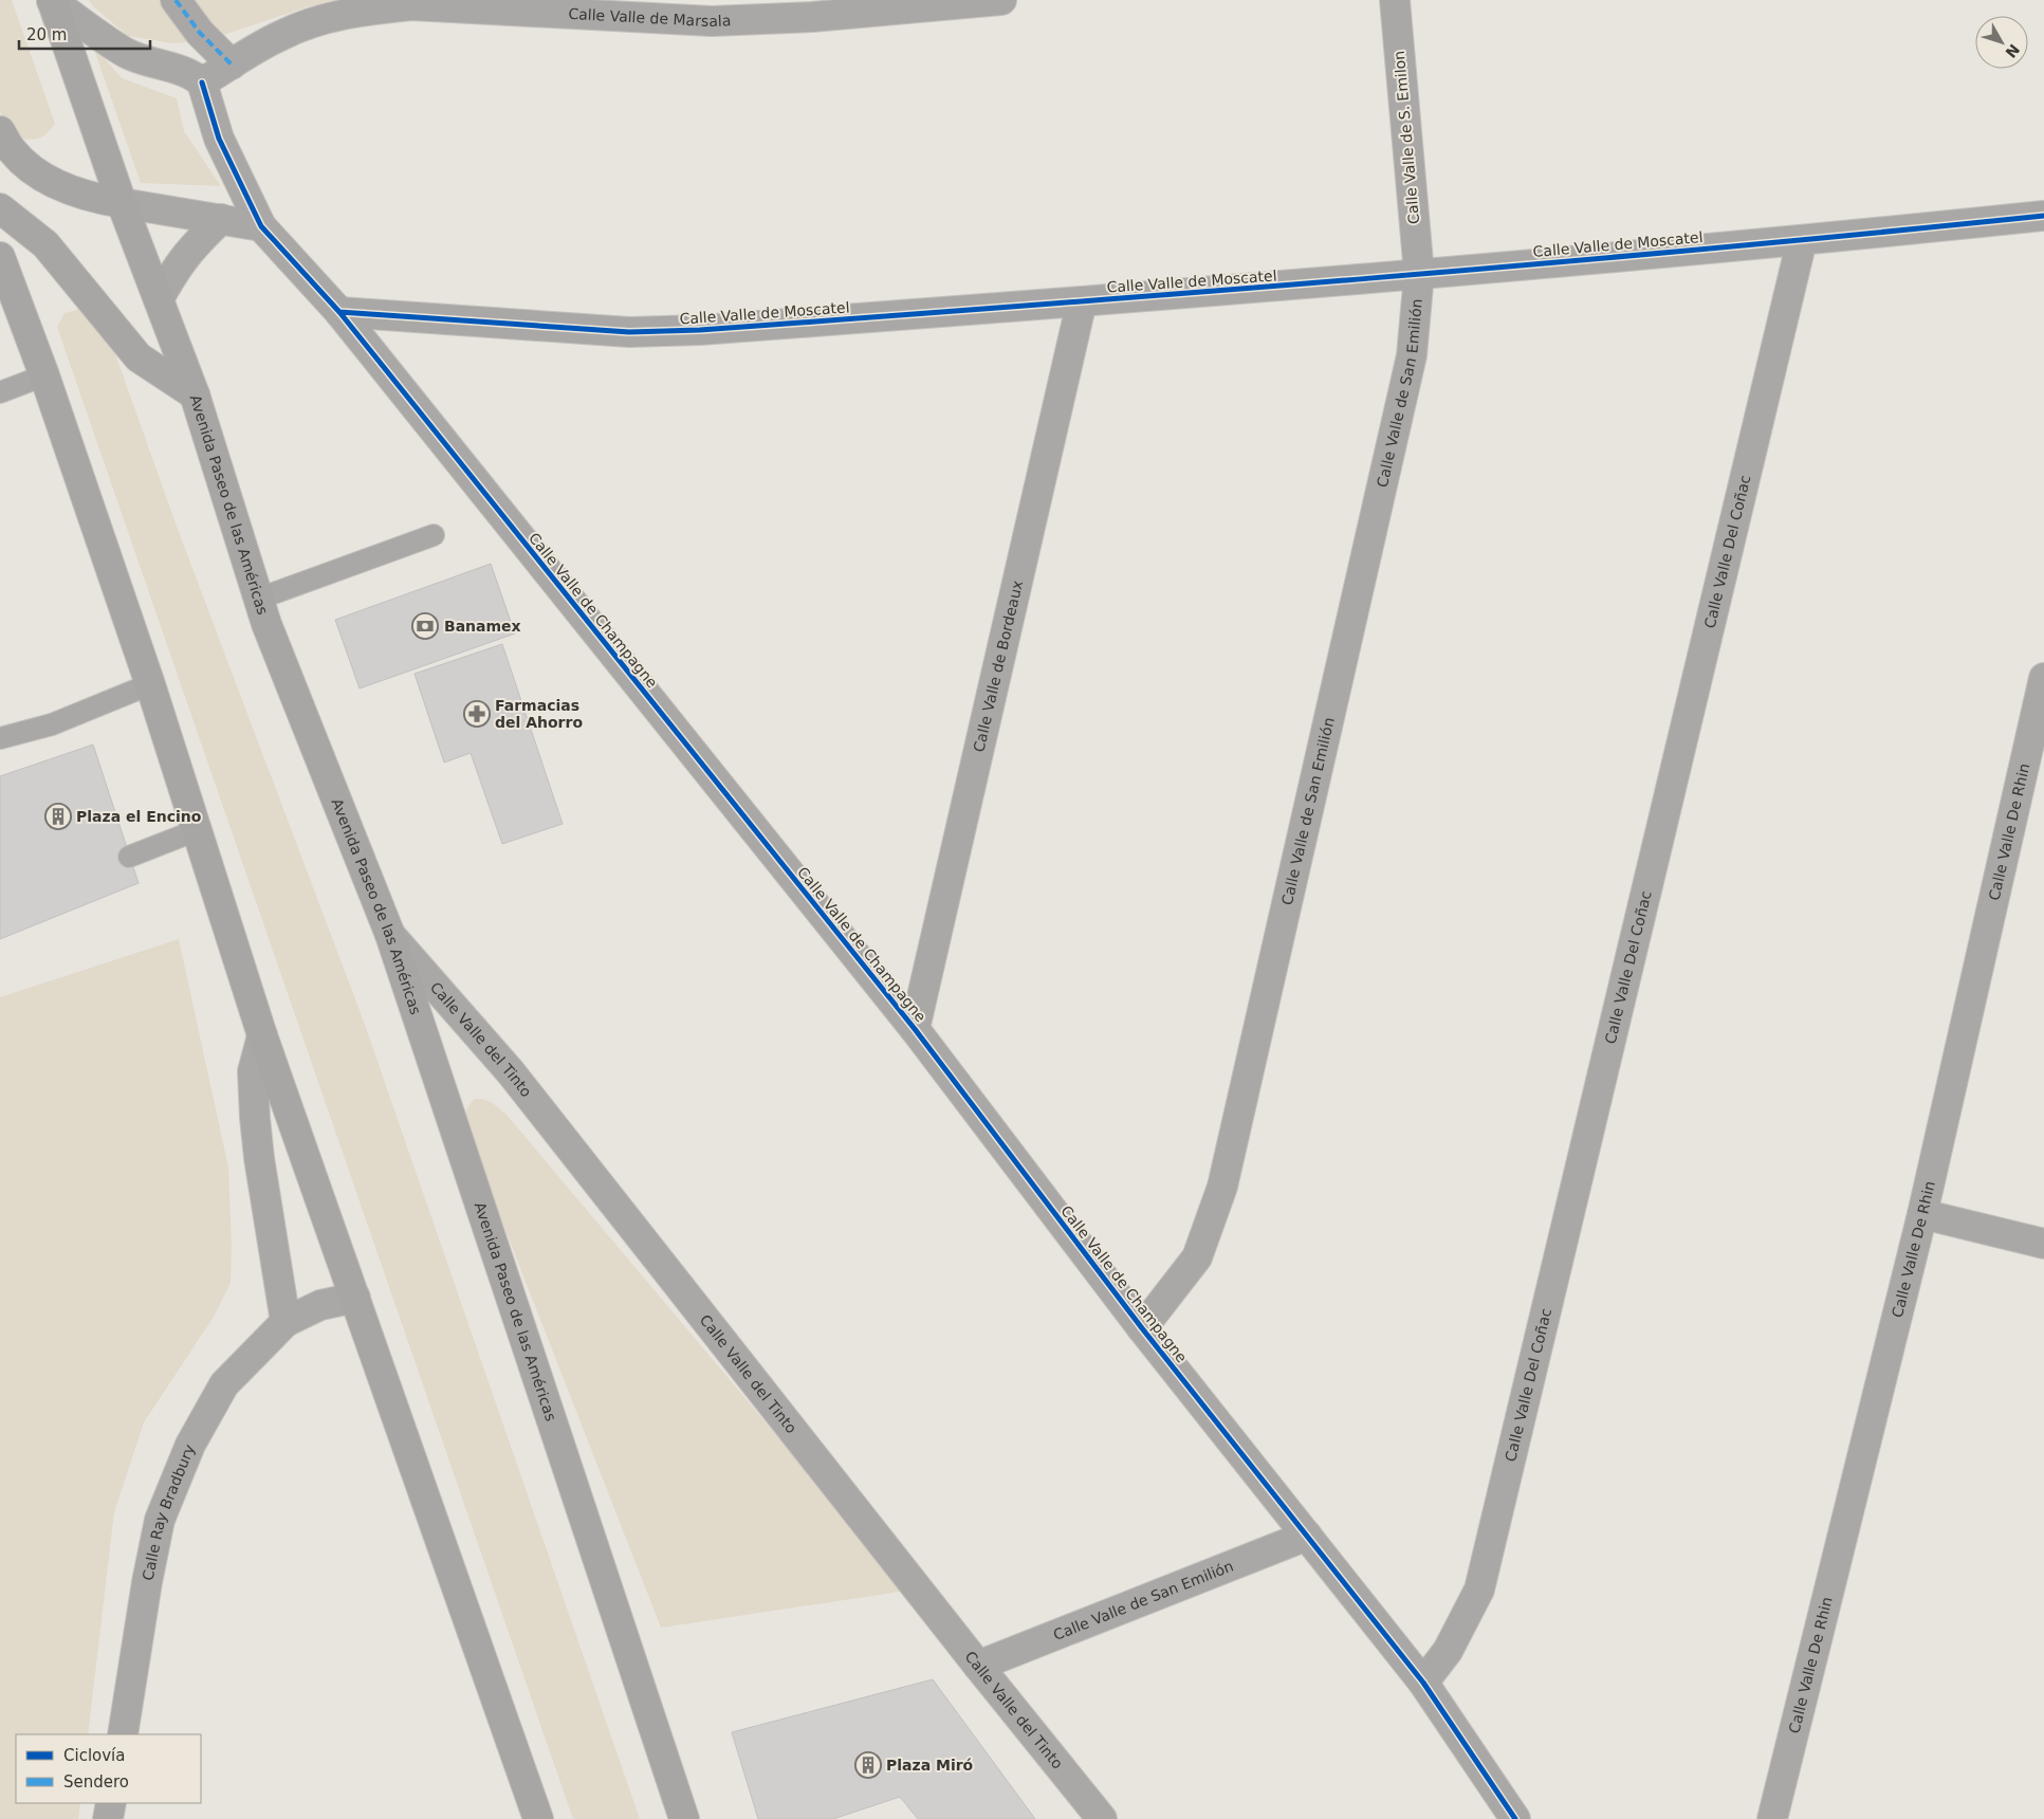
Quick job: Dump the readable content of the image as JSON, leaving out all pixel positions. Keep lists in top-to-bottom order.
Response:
{
  "streets": {
    "main road": ["Avenida Paseo de las Américas"],
    "street": [
      "Calle Valle de Marsala",
      "Calle Valle de S. Emilon",
      "Calle Valle de Moscatel",
      "Calle Valle de San Emilión",
      "Calle Valle Del Coñac",
      "Calle Valle de Champagne",
      "Calle Valle de Bordeaux",
      "Calle Valle De Rhin",
      "Calle Valle del Tinto",
      "Calle Ray Bradbury"
    ]
  },
  "crossings": [
    ["Calle Valle de Marsala", "Calle Valle de Champagne"],
    ["Calle Valle de S. Emilon", "Calle Valle de Moscatel"],
    ["Calle Valle de S. Emilon", "Calle Valle de San Emilión"],
    ["Calle Valle de Moscatel", "Calle Valle de San Emilión"],
    ["Calle Valle de Moscatel", "Calle Valle Del Coñac"],
    ["Calle Valle de Moscatel", "Calle Valle de Champagne"],
    ["Calle Valle de Moscatel", "Calle Valle de Bordeaux"],
    ["Calle Valle de San Emilión", "Calle Valle de Champagne"],
    ["Calle Valle de San Emilión", "Calle Valle del Tinto"],
    ["Avenida Paseo de las Américas", "Calle Valle del Tinto"],
    ["Calle Valle Del Coñac", "Calle Valle de Champagne"],
    ["Calle Valle de Champagne", "Calle Valle de Bordeaux"]
  ],
  "places": {
    "bank": ["Banamex"],
    "pharmacy": ["Farmacias del Ahorro"],
    "building": ["Plaza el Encino", "Plaza Miró"]
  },
  "legend": ["Ciclovía", "Sendero"],
  "scale_bar": "20 m",
  "north": "bottom right"
}
